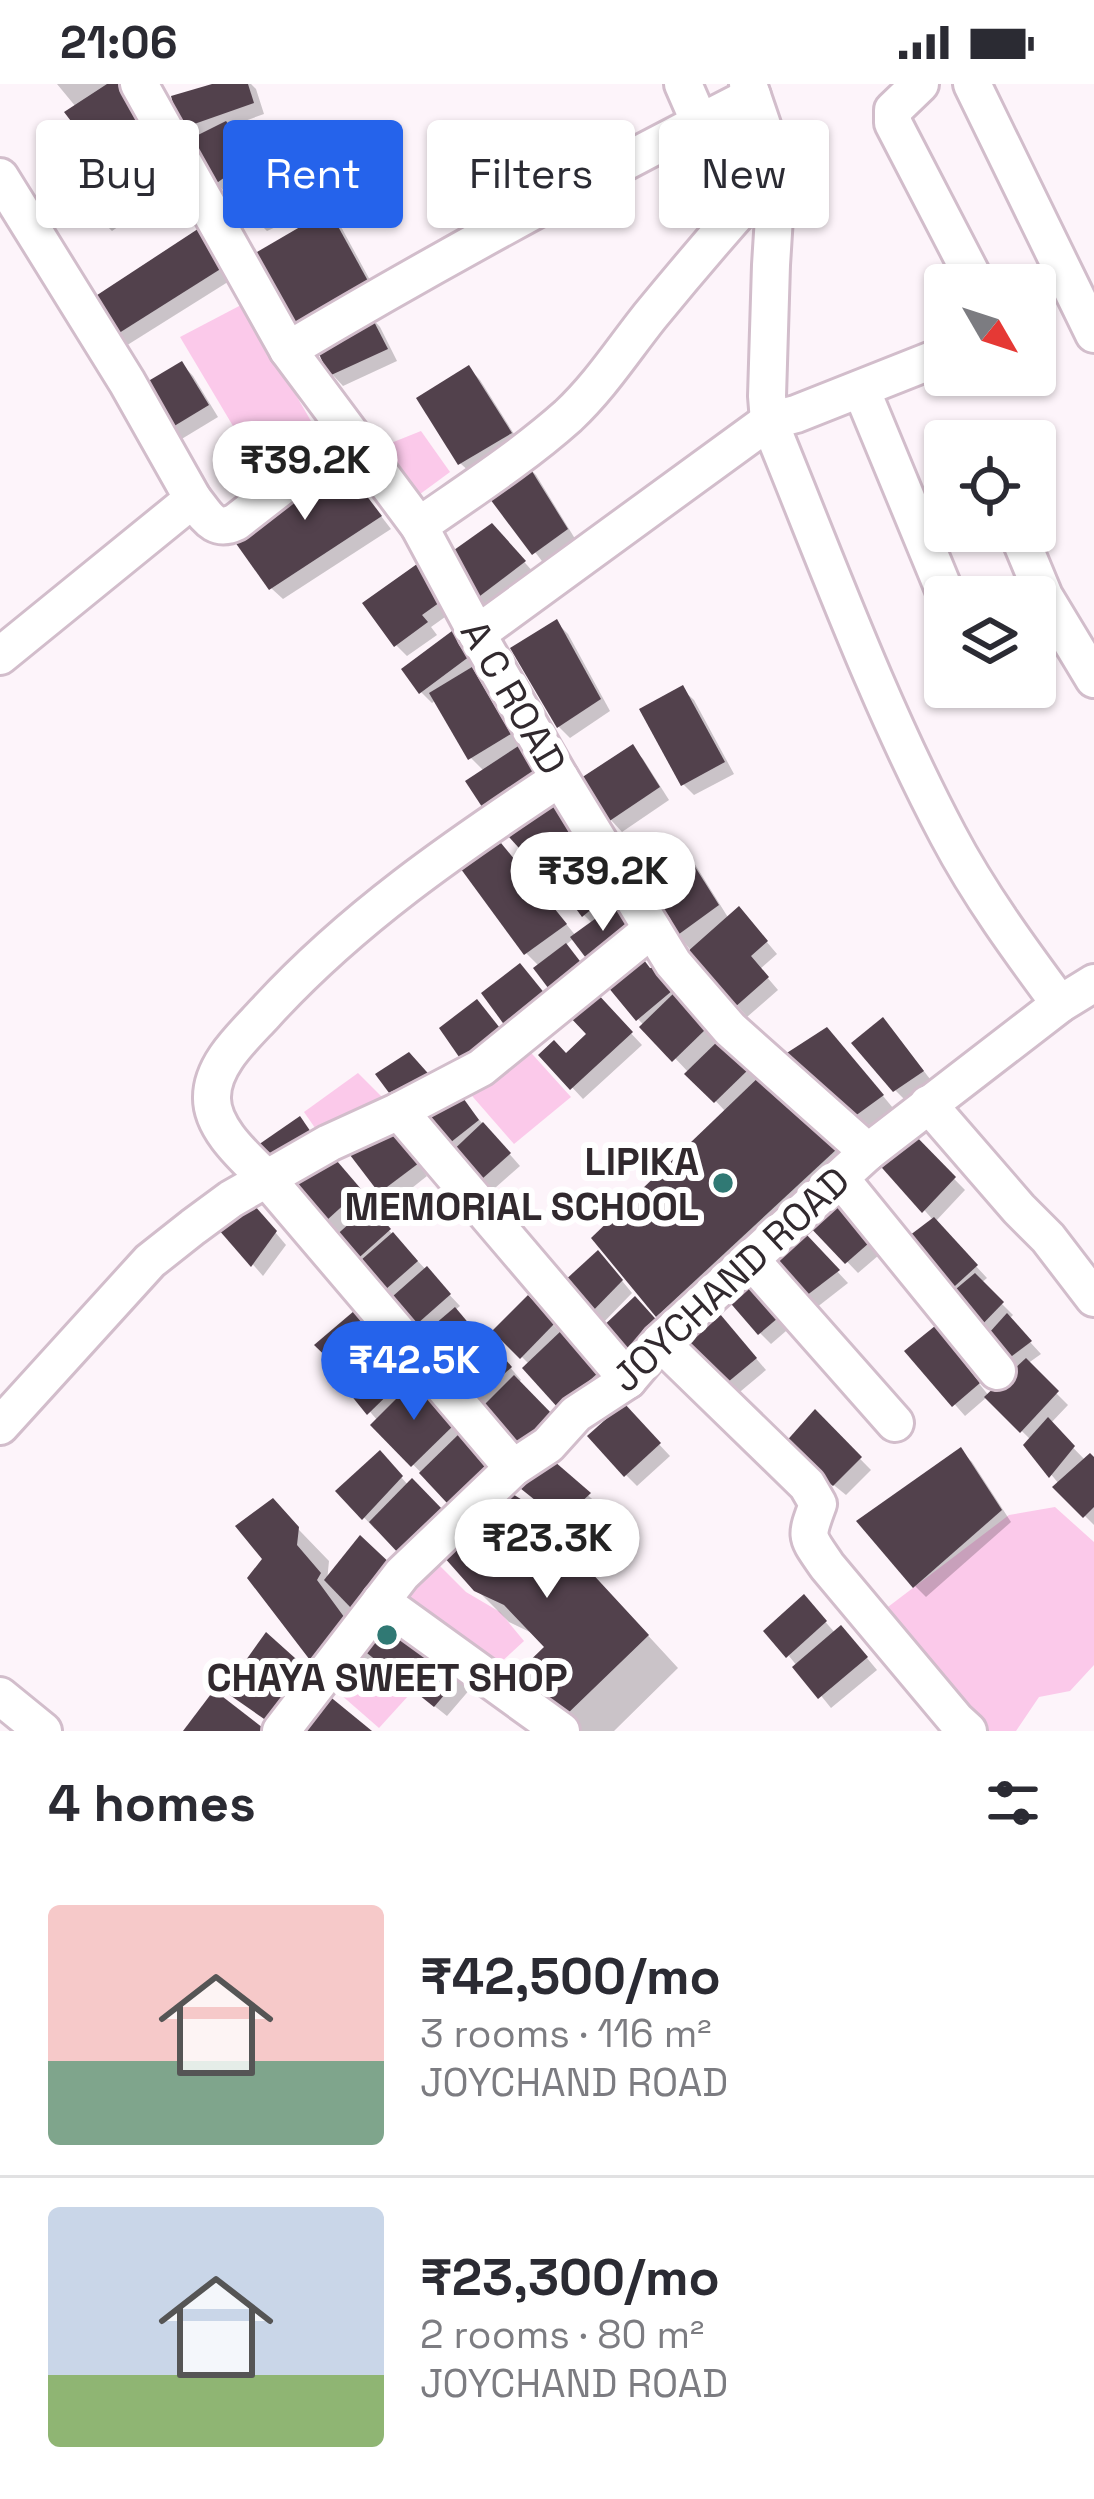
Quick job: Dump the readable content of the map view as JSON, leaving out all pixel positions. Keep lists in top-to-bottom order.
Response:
{
  "streets": {
    "street": ["A C ROAD", "JOYCHAND ROAD"]
  },
  "crossings": [
    ["A C ROAD", "JOYCHAND ROAD"]
  ],
  "places": ["LIPIKA MEMORIAL SCHOOL", "CHAYA SWEET SHOP"],
  "north": "bottom right",
  "page": {
    "status": "21:06",
    "chip": [
      "Buy",
      "Rent",
      "Filters",
      "New"
    ],
    "price": [
      "₹39.2K",
      "₹39.2K",
      "₹42.5K",
      "₹23.3K"
    ],
    "heading": "4 homes",
    "list": [
      {
        "name": "₹42,500/mo",
        "note": "3 rooms · 116 m² · JOYCHAND ROAD"
      },
      {
        "name": "₹23,300/mo",
        "note": "2 rooms · 80 m² · JOYCHAND ROAD"
      }
    ]
  }
}
